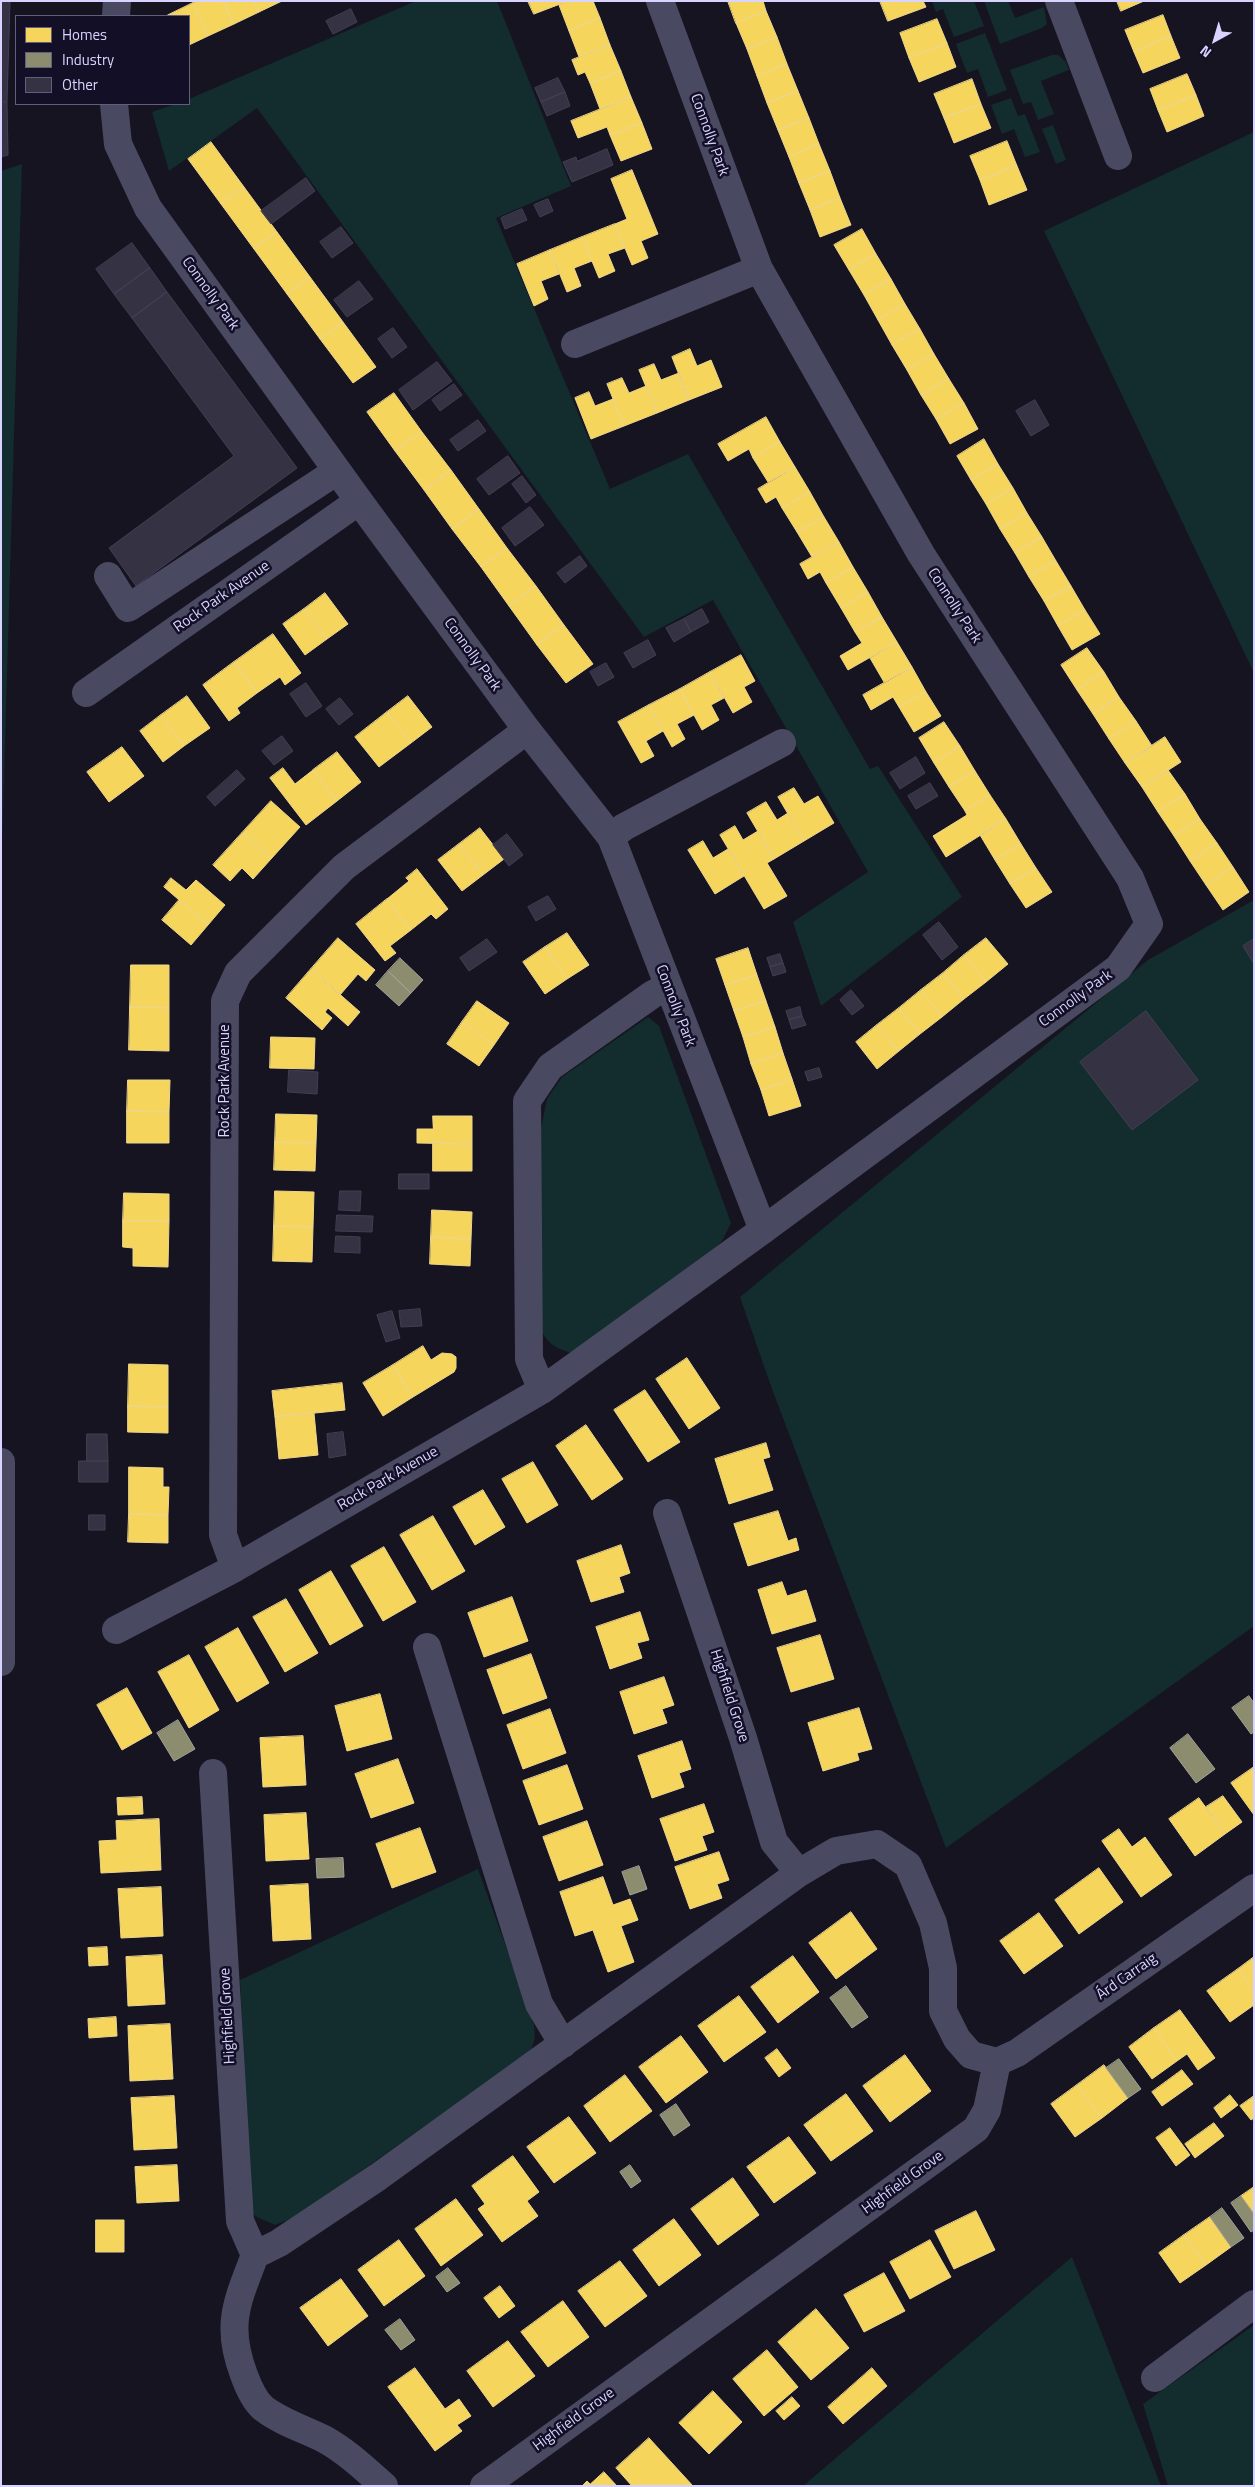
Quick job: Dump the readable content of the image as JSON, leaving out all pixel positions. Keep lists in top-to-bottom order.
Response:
{
  "streets": {
    "street": [
      "Connolly Park",
      "Rock Park Avenue",
      "Highfield Grove",
      "Árd Carraig"
    ]
  },
  "crossings": [
    ["Connolly Park", "Rock Park Avenue"],
    ["Highfield Grove", "Árd Carraig"]
  ],
  "legend": ["Homes", "Industry", "Other"],
  "north": "bottom left"
}
